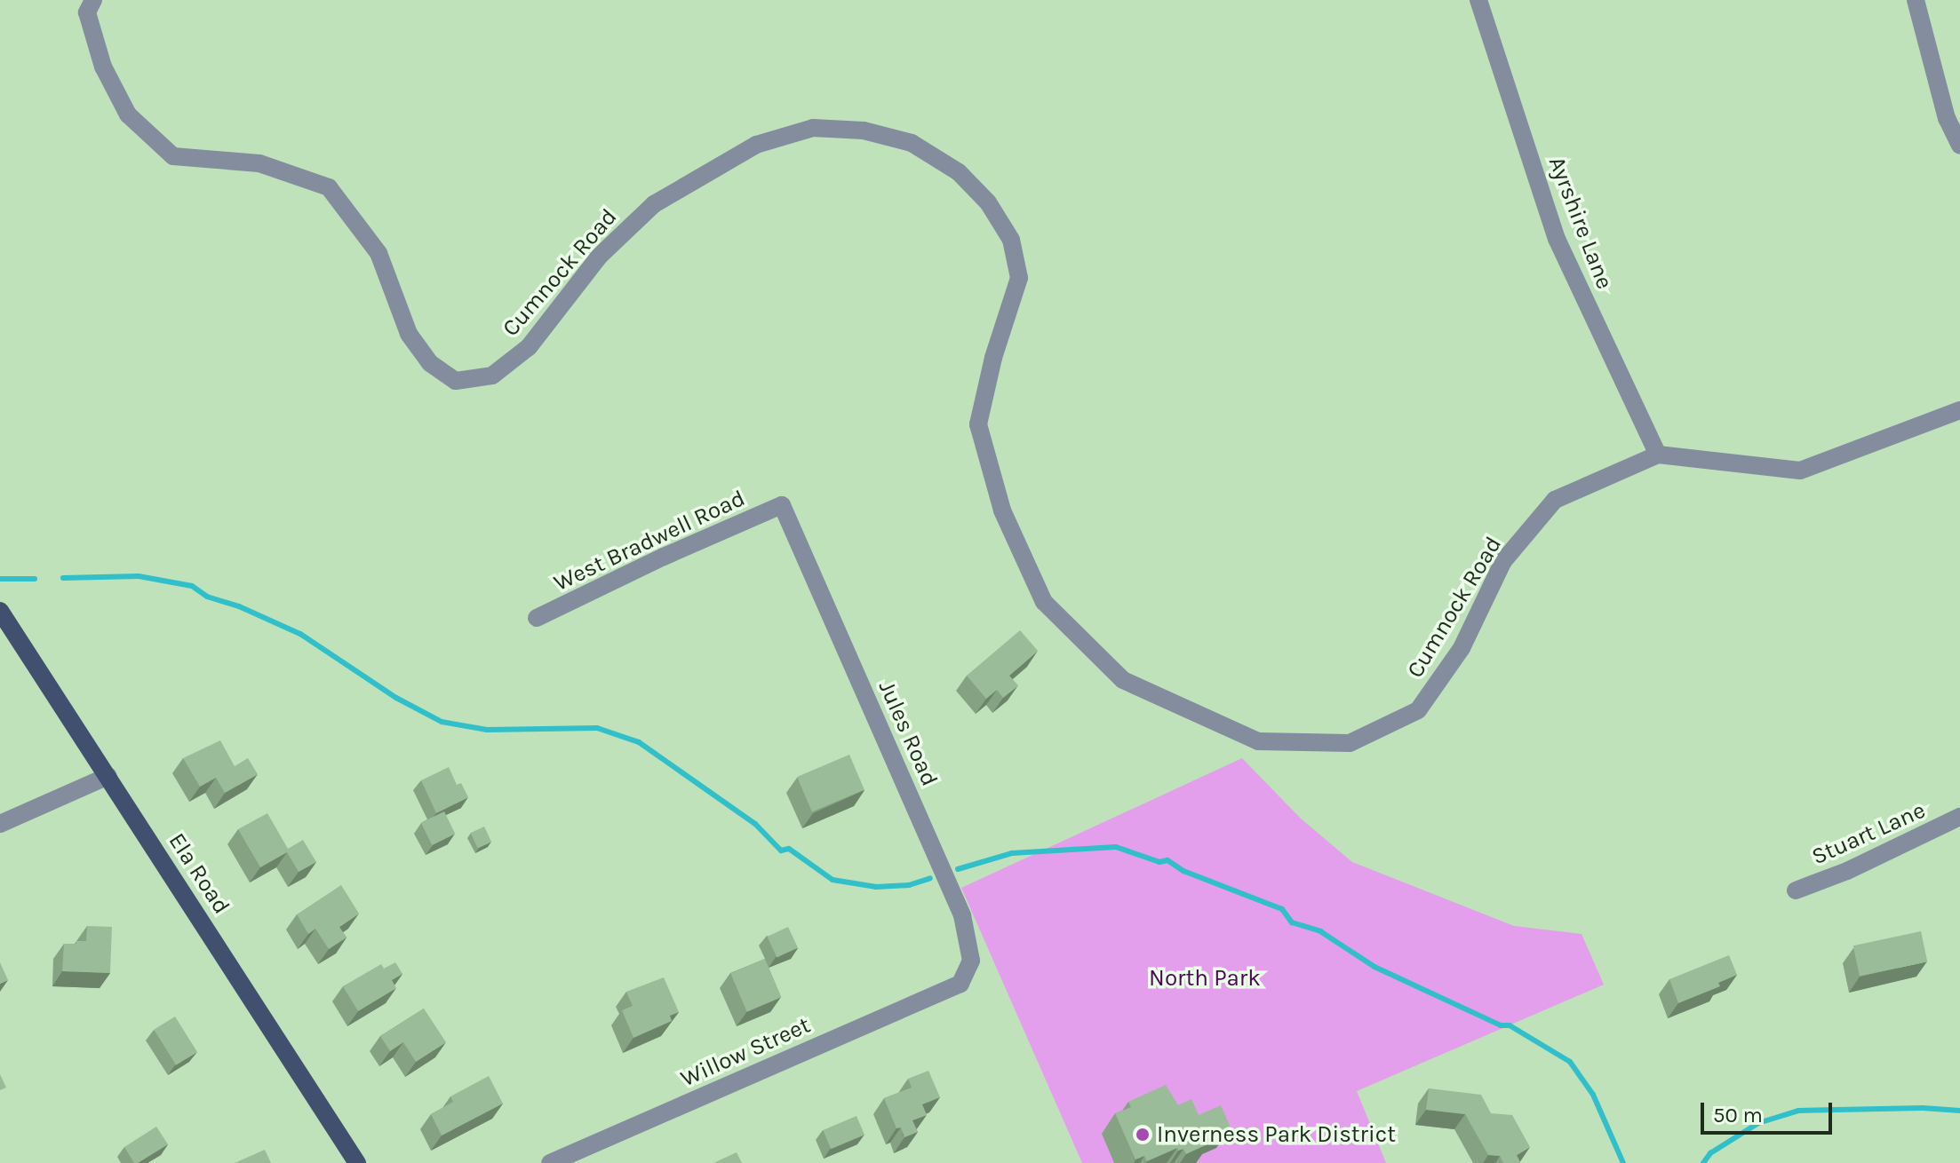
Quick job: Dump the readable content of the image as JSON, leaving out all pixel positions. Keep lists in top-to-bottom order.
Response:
{
  "streets": {
    "main road": ["Ela Road"],
    "street": [
      "Ayrshire Lane",
      "Cumnock Road",
      "West Bradwell Road",
      "Jules Road",
      "Stuart Lane",
      "Willow Street"
    ]
  },
  "crossings": [
    ["Ayrshire Lane", "Cumnock Road"],
    ["West Bradwell Road", "Jules Road"],
    ["Jules Road", "Willow Street"]
  ],
  "parks": ["North Park"],
  "places": ["Inverness Park District"],
  "scale_bar": "50 m"
}
